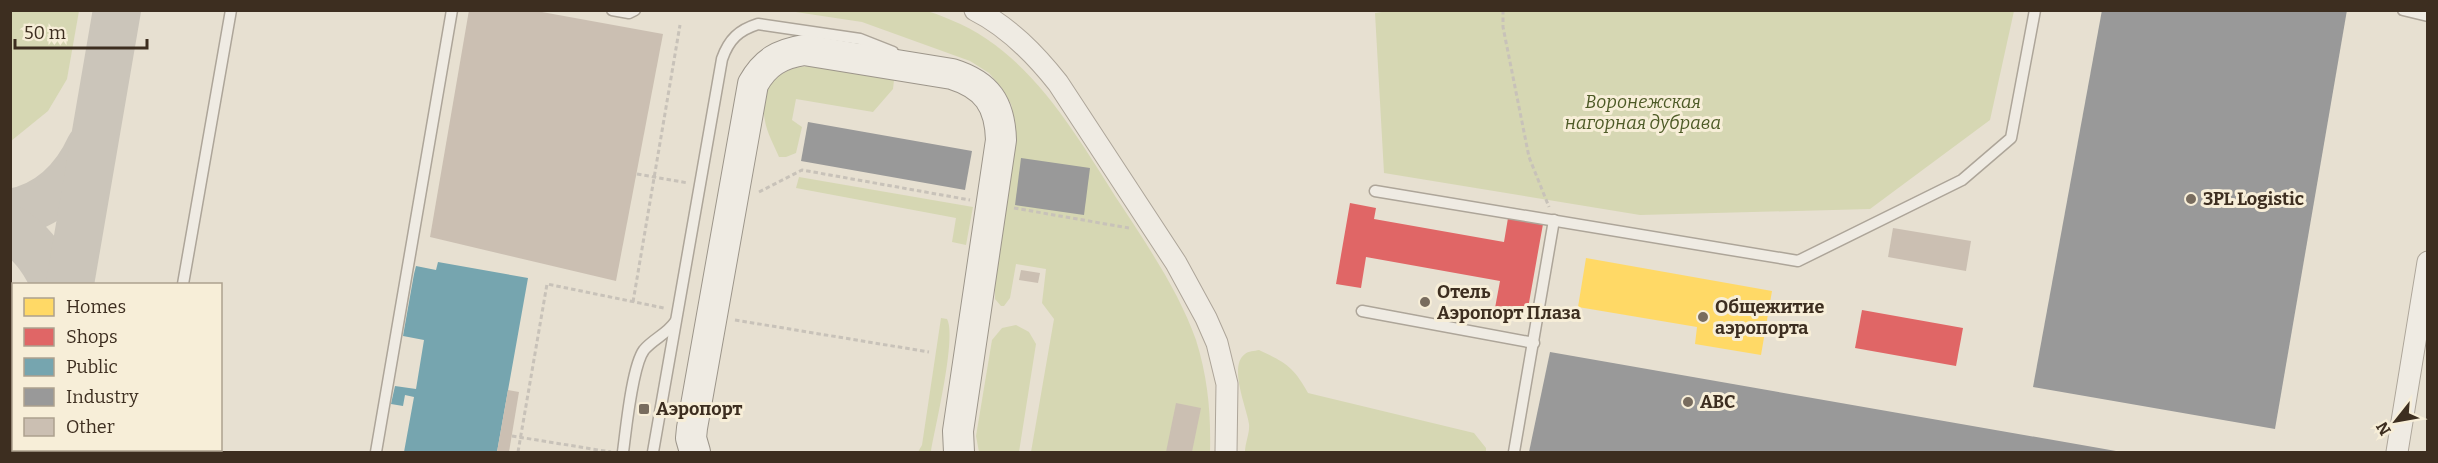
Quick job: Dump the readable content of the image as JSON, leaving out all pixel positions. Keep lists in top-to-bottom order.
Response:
{
  "parks": ["Воронежская нагорная дубрава"],
  "places": {
    "other": [
      "3PL Logistic",
      "Отель Аэропорт Плаза",
      "Общежитие аэропорта",
      "ABC"
    ],
    "transit": ["Аэропорт"]
  },
  "legend": [
    "Homes",
    "Shops",
    "Public",
    "Industry",
    "Other"
  ],
  "scale_bar": "50 m",
  "north": "bottom left"
}
